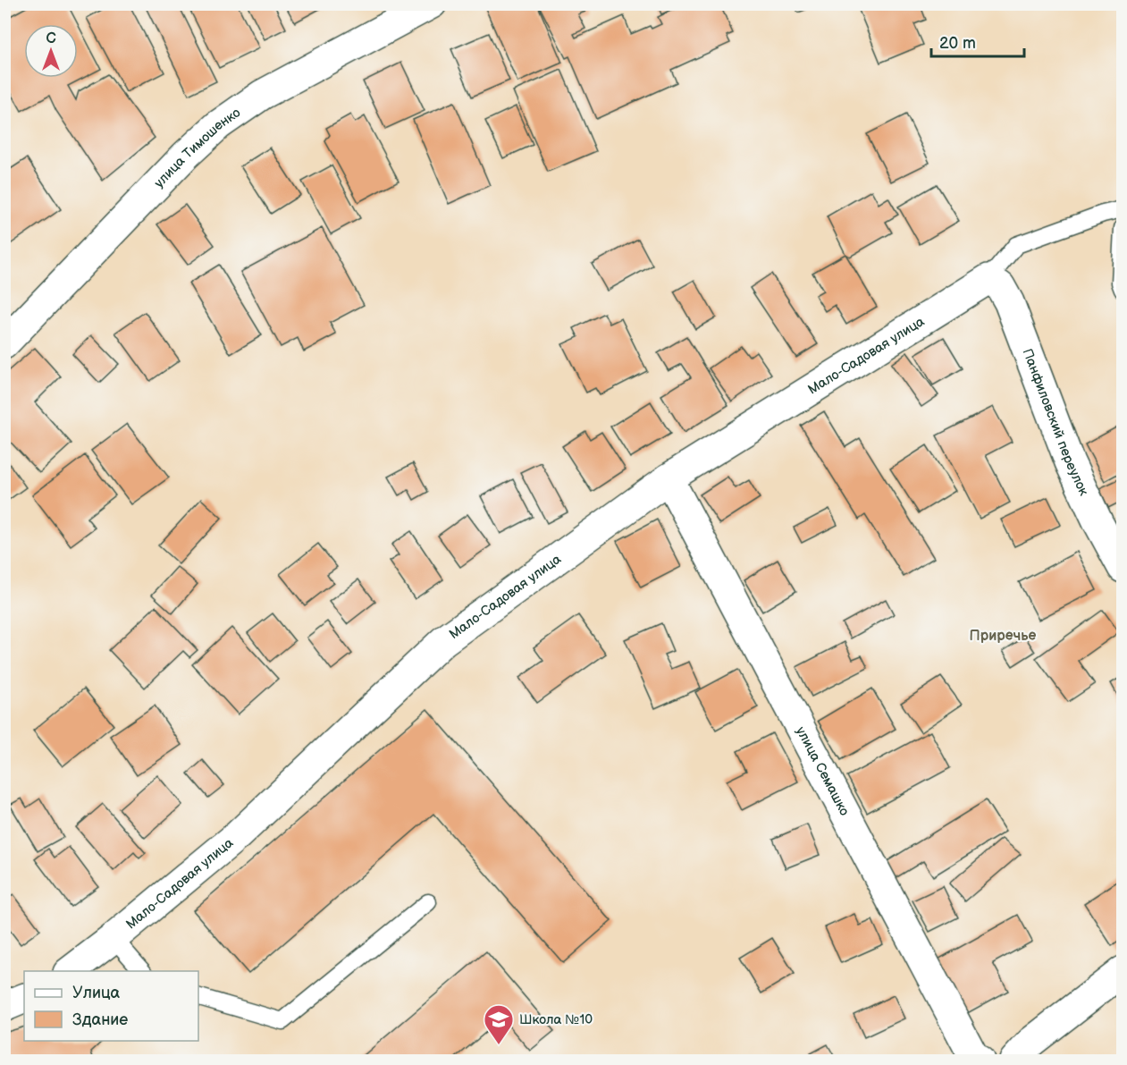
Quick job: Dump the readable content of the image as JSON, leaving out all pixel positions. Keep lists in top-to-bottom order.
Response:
{
  "streets": {
    "street": [
      "улица Тимошенко",
      "Мало-Садовая улица",
      "Панфиловский переулок",
      "улица Семашко"
    ]
  },
  "crossings": [
    ["Мало-Садовая улица", "Панфиловский переулок"],
    ["Мало-Садовая улица", "улица Семашко"]
  ],
  "districts": ["Приречье"],
  "places": {
    "school or university": ["Школа №10"]
  },
  "legend": ["Улица", "Здание"],
  "scale_bar": "20 m",
  "north": "top"
}
